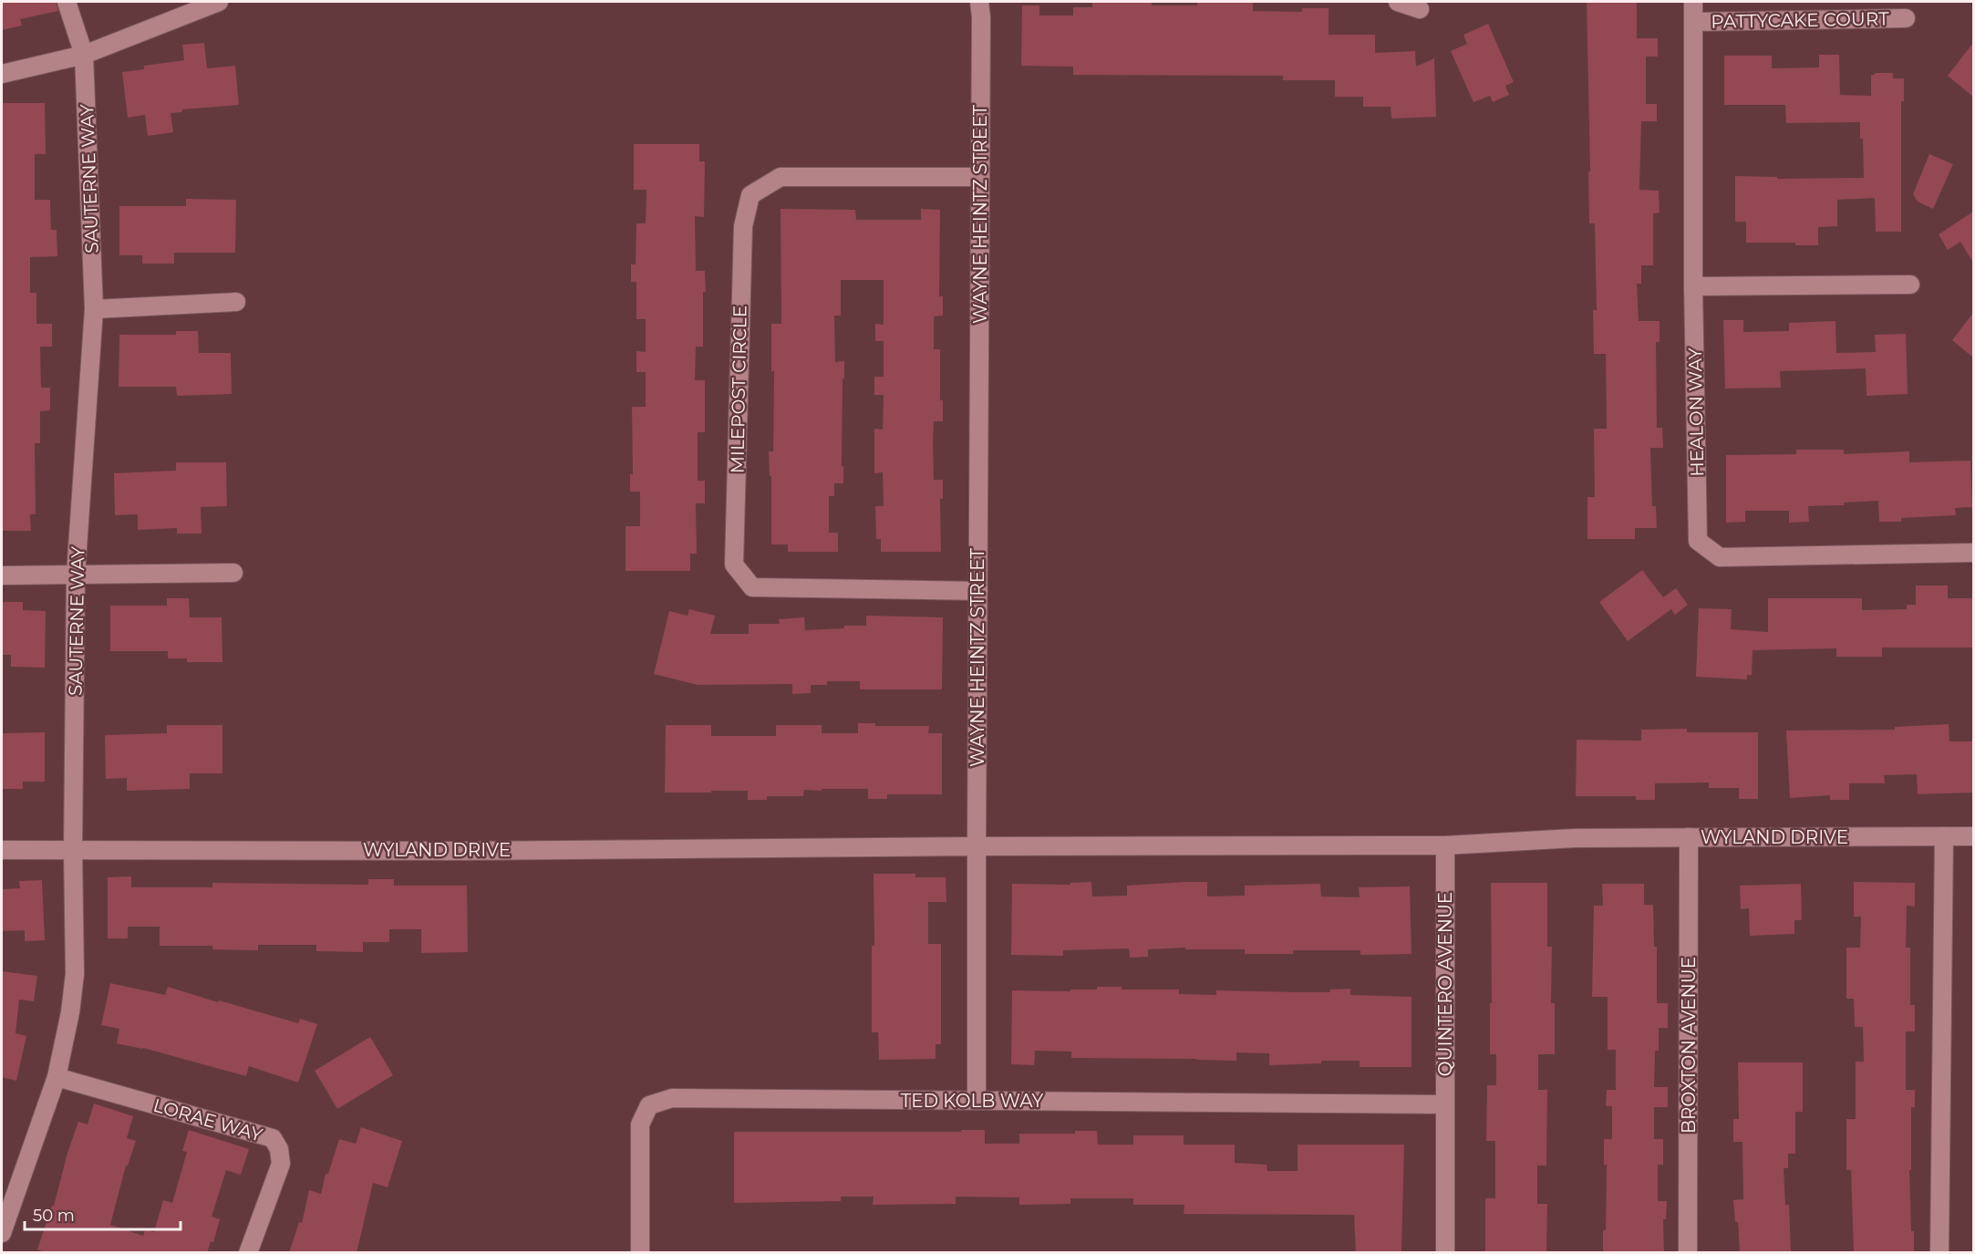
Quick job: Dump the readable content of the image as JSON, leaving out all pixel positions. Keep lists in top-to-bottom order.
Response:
{
  "streets": {
    "street": [
      "PATTYCAKE COURT",
      "SAUTERNE WAY",
      "WAYNE HEINTZ STREET",
      "MILEPOST CIRCLE",
      "HEALON WAY",
      "WYLAND DRIVE",
      "QUINTERO AVENUE",
      "BROXTON AVENUE",
      "TED KOLB WAY",
      "LORAE WAY"
    ]
  },
  "crossings": [
    ["PATTYCAKE COURT", "HEALON WAY"],
    ["SAUTERNE WAY", "WYLAND DRIVE"],
    ["SAUTERNE WAY", "LORAE WAY"],
    ["WAYNE HEINTZ STREET", "MILEPOST CIRCLE"],
    ["WAYNE HEINTZ STREET", "WYLAND DRIVE"],
    ["WAYNE HEINTZ STREET", "TED KOLB WAY"],
    ["WYLAND DRIVE", "QUINTERO AVENUE"],
    ["WYLAND DRIVE", "BROXTON AVENUE"],
    ["QUINTERO AVENUE", "TED KOLB WAY"]
  ],
  "scale_bar": "50 m"
}
